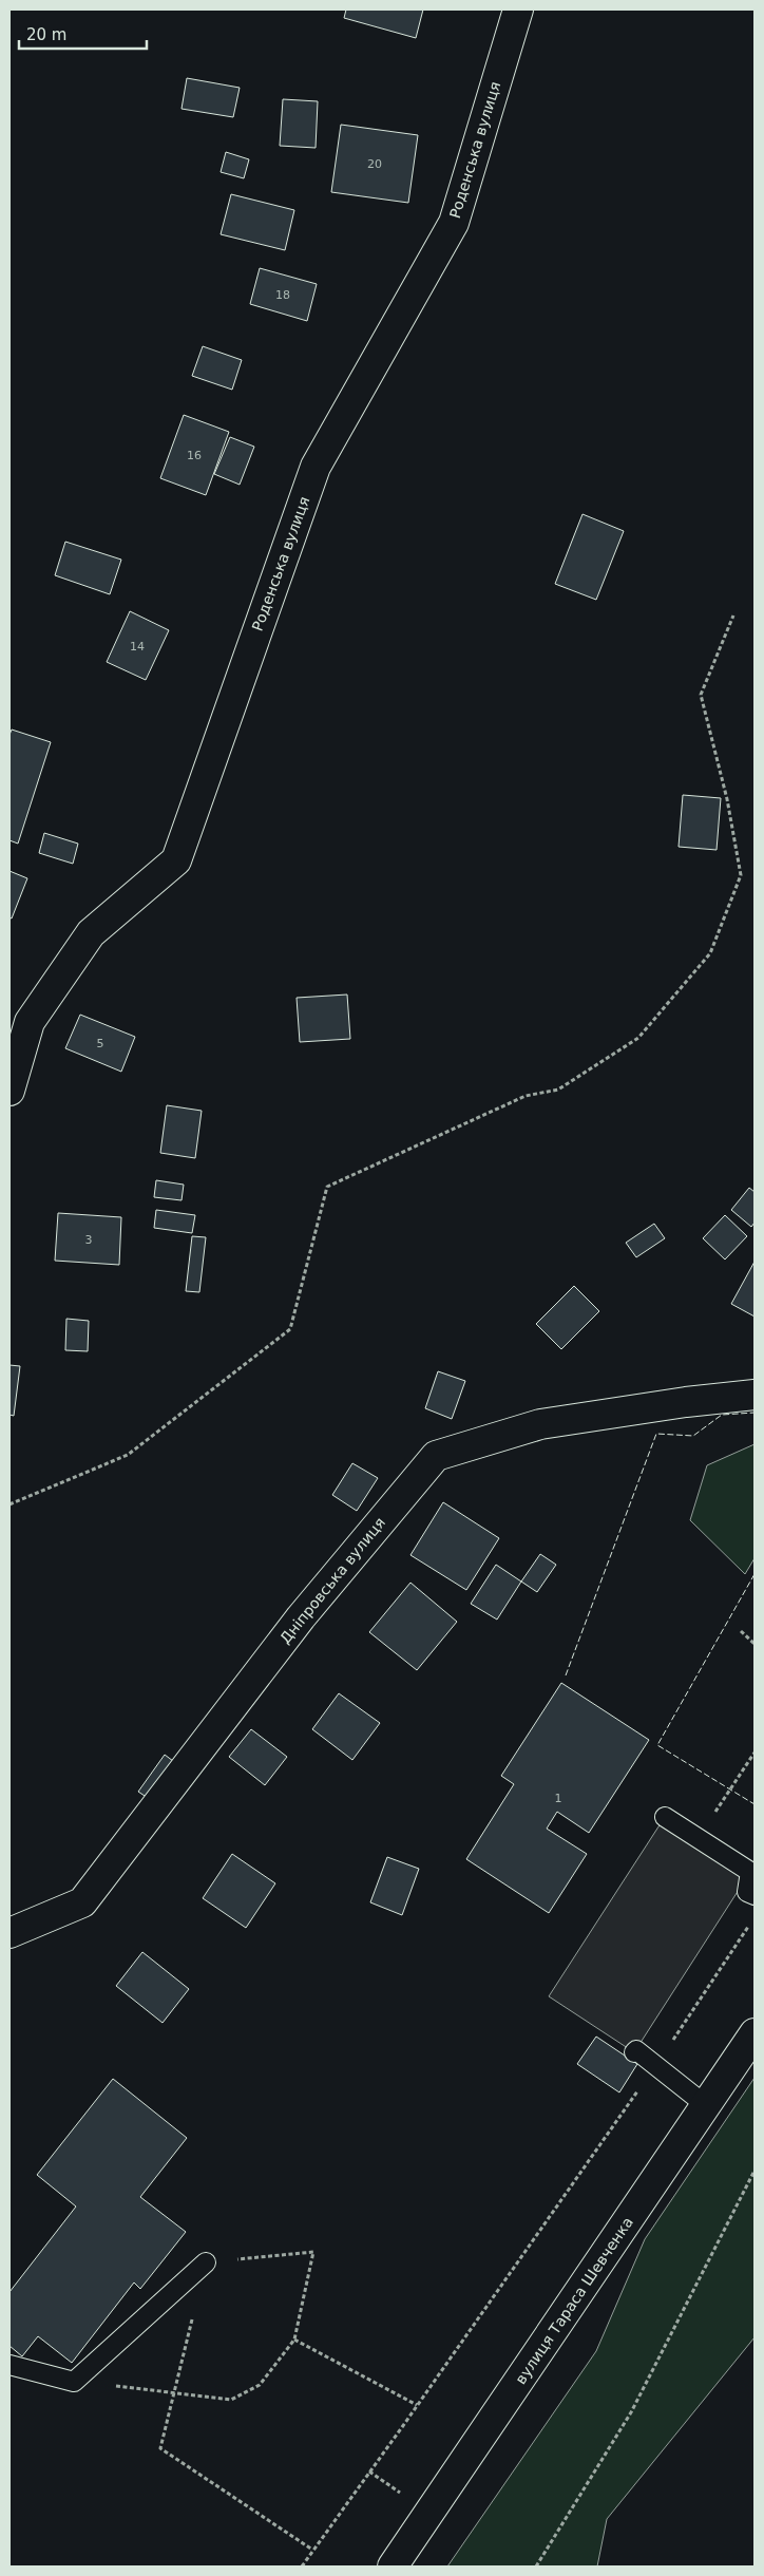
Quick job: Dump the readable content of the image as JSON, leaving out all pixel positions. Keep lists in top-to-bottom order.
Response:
{
  "streets": {
    "street": ["Роденська вулиця", "Дніпровська вулиця", "вулиця Тараса Шевченка"]
  },
  "house_numbers": [
    "20",
    "18",
    "16",
    "14",
    "5",
    "3",
    "1"
  ],
  "scale_bar": "20 m"
}
